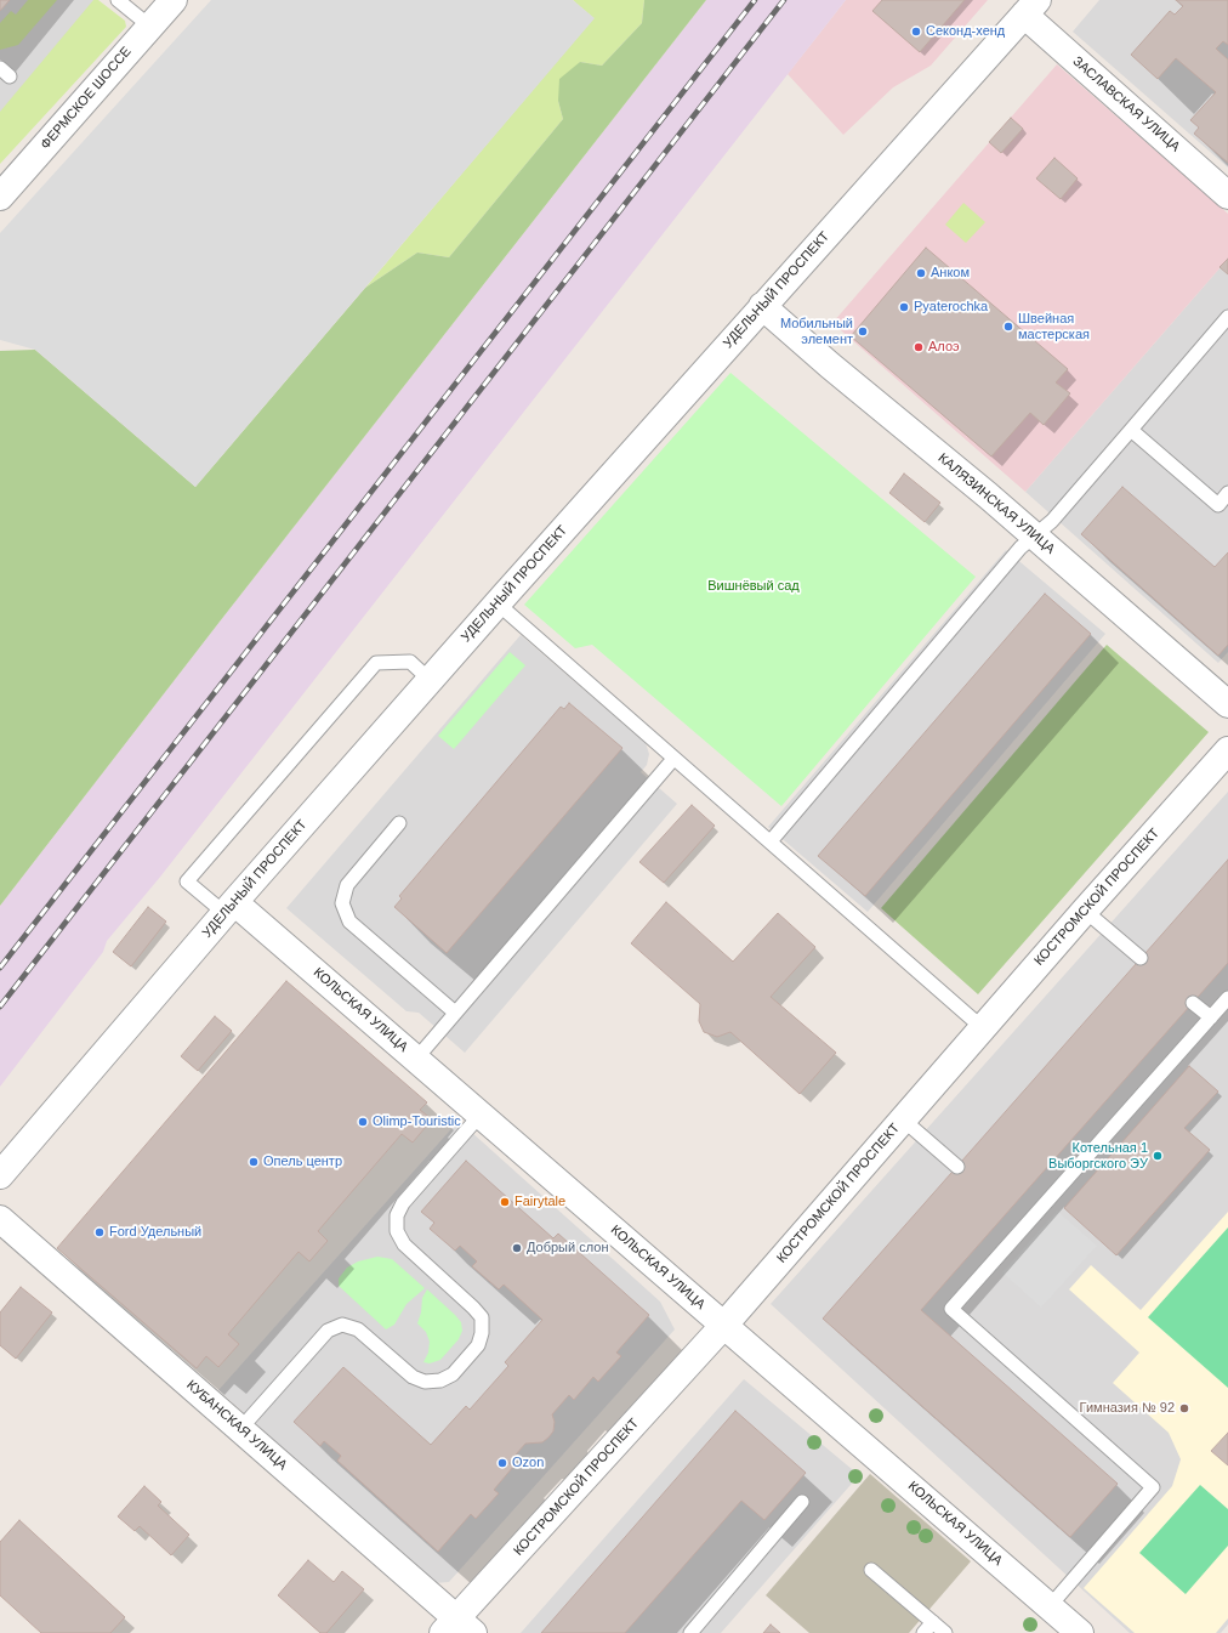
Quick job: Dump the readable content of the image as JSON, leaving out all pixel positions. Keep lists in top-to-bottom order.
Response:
{
  "streets": {
    "street": [
      "ФЕРМСКОЕ ШОССЕ",
      "ЗАСЛАВСКАЯ УЛИЦА",
      "УДЕЛЬНЫЙ ПРОСПЕКТ",
      "КАЛЯЗИНСКАЯ УЛИЦА",
      "КОСТРОМСКОЙ ПРОСПЕКТ",
      "КОЛЬСКАЯ УЛИЦА",
      "КУБАНСКАЯ УЛИЦА"
    ]
  },
  "crossings": [
    ["ЗАСЛАВСКАЯ УЛИЦА", "УДЕЛЬНЫЙ ПРОСПЕКТ"],
    ["УДЕЛЬНЫЙ ПРОСПЕКТ", "КАЛЯЗИНСКАЯ УЛИЦА"],
    ["УДЕЛЬНЫЙ ПРОСПЕКТ", "КОЛЬСКАЯ УЛИЦА"],
    ["КОСТРОМСКОЙ ПРОСПЕКТ", "КОЛЬСКАЯ УЛИЦА"],
    ["КОСТРОМСКОЙ ПРОСПЕКТ", "КУБАНСКАЯ УЛИЦА"]
  ],
  "parks": ["Вишнёвый сад"],
  "places": [
    "Секонд-хенд",
    "Анком",
    "Pyaterochka",
    "Швейная мастерская",
    "Мобильный элемент",
    "Алоэ",
    "Olimp-Touristic",
    "Котельная 1 Выборгского ЭУ",
    "Опель центр",
    "Fairytale",
    "Ford Удельный",
    "Добрый слон",
    "Гимназия № 92",
    "Ozon"
  ]
}
